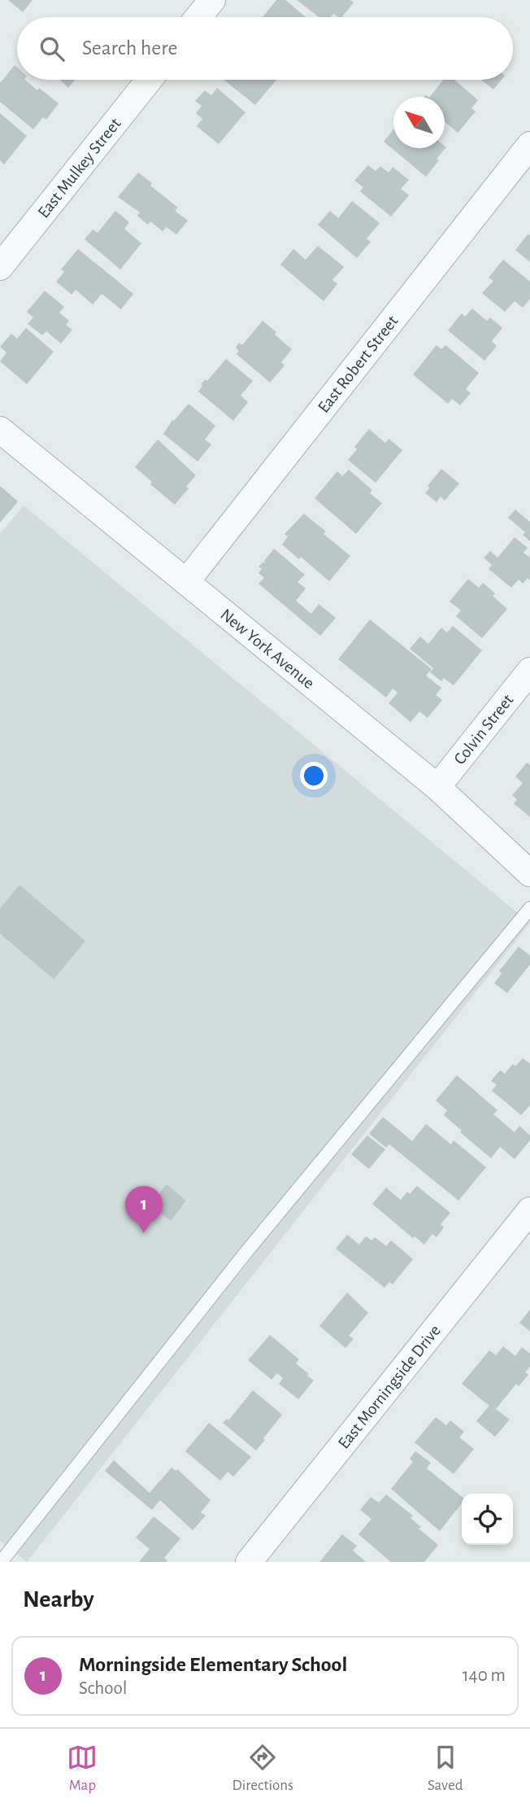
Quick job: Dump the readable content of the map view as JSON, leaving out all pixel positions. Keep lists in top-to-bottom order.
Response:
{
  "streets": {
    "street": [
      "East Mulkey Street",
      "East Robert Street",
      "New York Avenue",
      "Colvin Street",
      "East Morningside Drive"
    ]
  },
  "crossings": [
    ["East Robert Street", "New York Avenue"],
    ["New York Avenue", "Colvin Street"]
  ],
  "north": "top left",
  "page": {
    "search": "Search here",
    "pins": "1",
    "heading": "Nearby",
    "list": [
      {
        "mark": "1",
        "name": "Morningside Elementary School",
        "note": "School",
        "value": "140 m"
      }
    ],
    "nav": ["Map", "Directions", "Saved"]
  }
}
